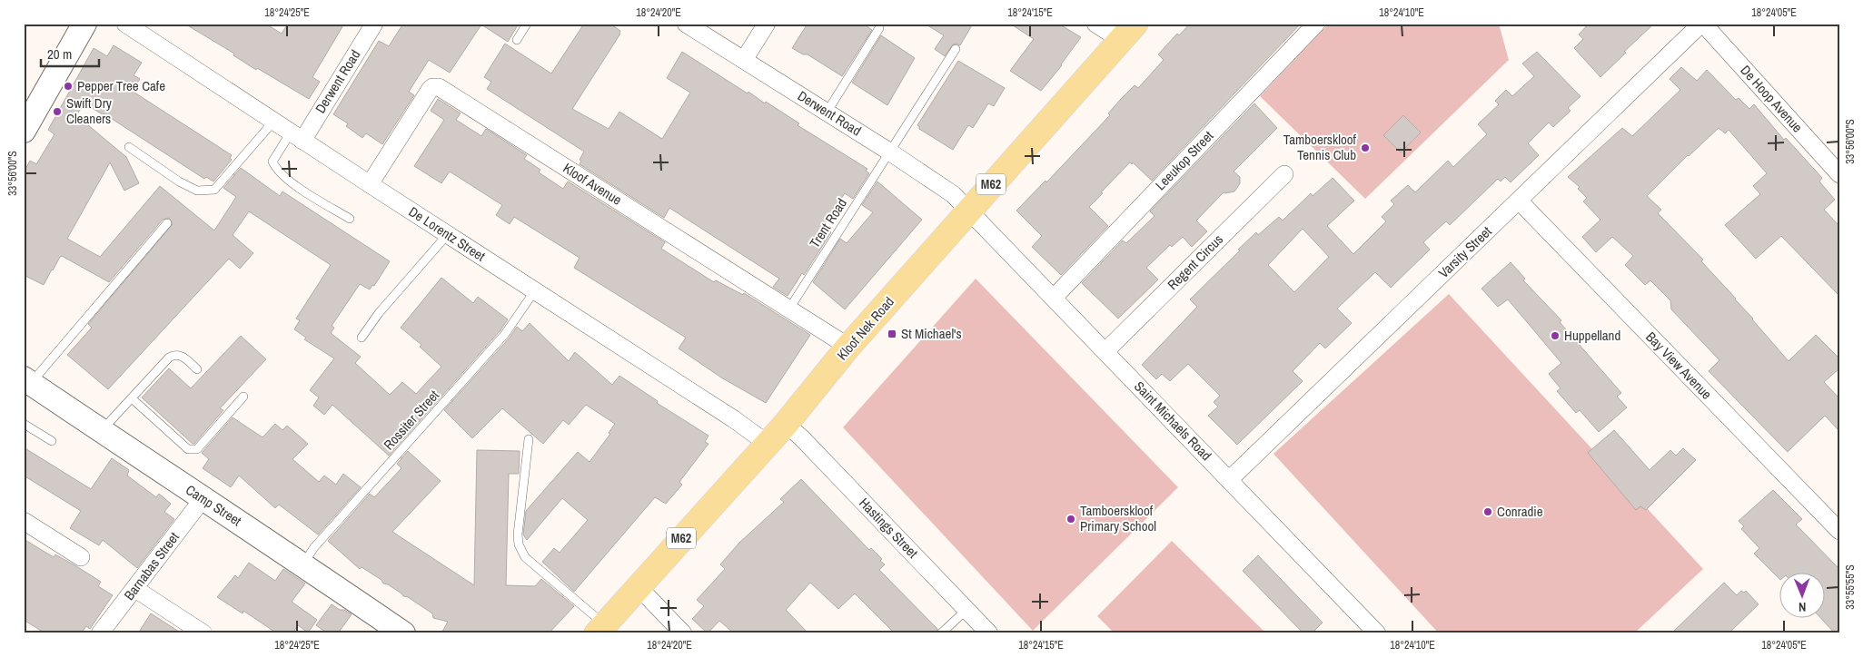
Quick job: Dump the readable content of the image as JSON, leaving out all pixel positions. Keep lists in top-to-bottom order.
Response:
{
  "streets": {
    "main road": ["M62", "Kloof Nek Road"],
    "street": [
      "Derwent Road",
      "De Hoop Avenue",
      "Leeukop Street",
      "Kloof Avenue",
      "De Lorentz Street",
      "Varsity Street",
      "Regent Circus",
      "Bay View Avenue",
      "Saint Michaels Road",
      "Camp Street",
      "Hastings Street",
      "Barnabas Street"
    ],
    "lane": ["Trent Road", "Rossiter Street"]
  },
  "crossings": [
    ["Derwent Road", "Trent Road"],
    ["Derwent Road", "De Lorentz Street"],
    ["Derwent Road", "Kloof Nek Road"],
    ["Derwent Road", "Saint Michaels Road"],
    ["De Hoop Avenue", "Varsity Street"],
    ["Leeukop Street", "Saint Michaels Road"],
    ["Kloof Avenue", "Trent Road"],
    ["Kloof Avenue", "De Lorentz Street"],
    ["Kloof Avenue", "Kloof Nek Road"],
    ["De Lorentz Street", "Kloof Nek Road"],
    ["De Lorentz Street", "Rossiter Street"],
    ["Varsity Street", "Bay View Avenue"],
    ["Varsity Street", "Saint Michaels Road"],
    ["Regent Circus", "Saint Michaels Road"],
    ["Kloof Nek Road", "Saint Michaels Road"],
    ["Kloof Nek Road", "Hastings Street"],
    ["Rossiter Street", "Camp Street"],
    ["Camp Street", "Barnabas Street"]
  ],
  "places": {
    "other": [
      "Pepper Tree Cafe",
      "Swift Dry Cleaners",
      "Tamboerskloof Tennis Club",
      "Huppelland",
      "Conradie",
      "Tamboerskloof Primary School"
    ],
    "transit": ["St Michael's"]
  },
  "scale_bar": "20 m",
  "north": "bottom",
  "coordinates": [
    "18°24'25\"E",
    "18°24'20\"E",
    "18°24'15\"E",
    "18°24'10\"E",
    "18°24'05\"E",
    "33°56'00\"S",
    "33°55'55\"S"
  ]
}
